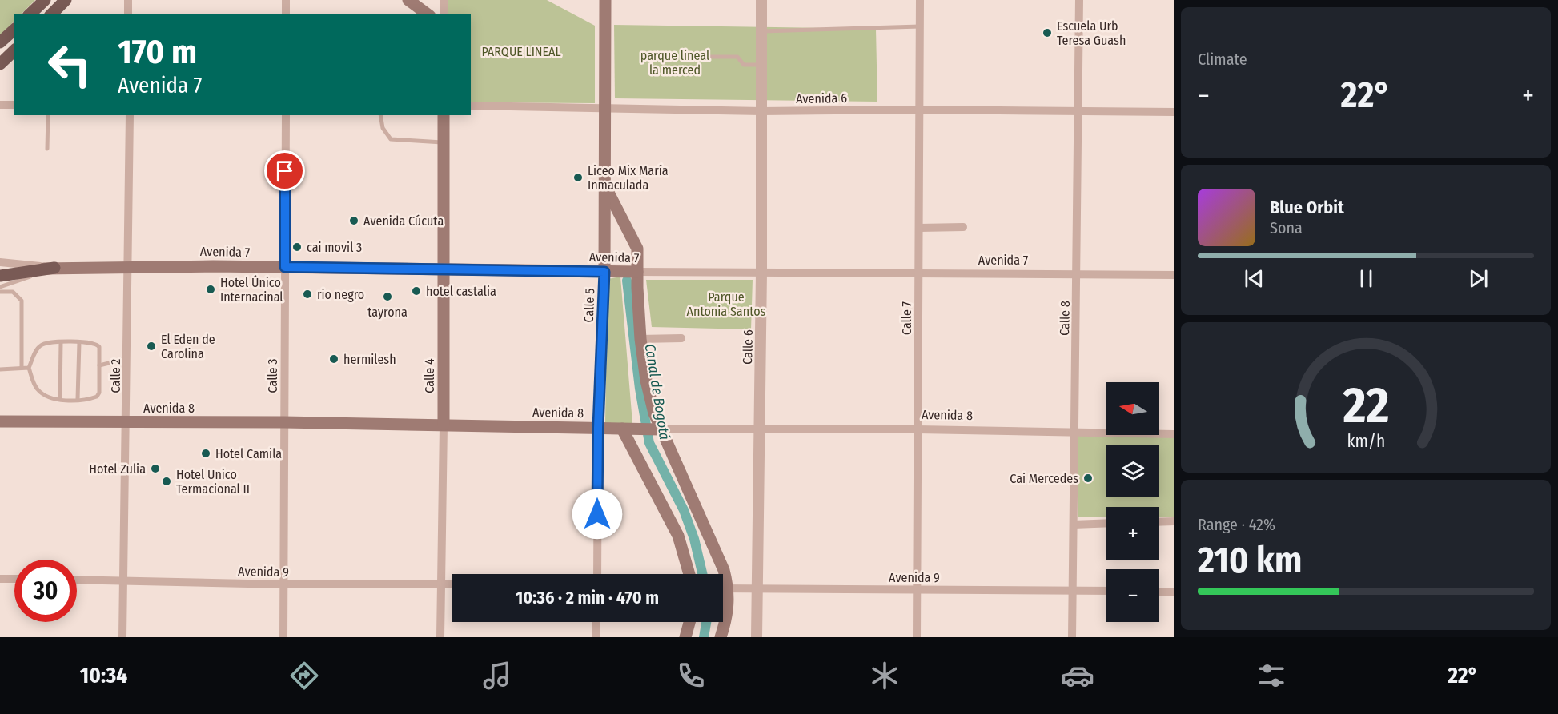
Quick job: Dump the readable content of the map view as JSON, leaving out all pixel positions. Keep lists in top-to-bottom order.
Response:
{
  "streets": {
    "main road": [
      "Avenida 7",
      "Calle 5",
      "Calle 4",
      "Avenida 8"
    ],
    "street": [
      "Avenida 6",
      "Calle 7",
      "Calle 8",
      "Calle 6",
      "Calle 2",
      "Calle 3",
      "Avenida 9"
    ]
  },
  "crossings": [
    ["Avenida 6", "Calle 5"],
    ["Avenida 6", "Calle 7"],
    ["Avenida 6", "Calle 8"],
    ["Avenida 6", "Calle 6"],
    ["Avenida 7", "Calle 5"],
    ["Avenida 7", "Calle 7"],
    ["Avenida 7", "Calle 8"],
    ["Avenida 7", "Calle 6"],
    ["Avenida 7", "Calle 2"],
    ["Avenida 7", "Calle 3"],
    ["Avenida 7", "Calle 4"],
    ["Calle 5", "Avenida 8"],
    ["Calle 7", "Avenida 8"],
    ["Calle 7", "Avenida 9"],
    ["Calle 8", "Avenida 8"],
    ["Calle 8", "Avenida 9"],
    ["Calle 6", "Avenida 8"],
    ["Calle 6", "Avenida 9"],
    ["Calle 2", "Avenida 8"],
    ["Calle 2", "Avenida 9"],
    ["Calle 3", "Avenida 8"],
    ["Calle 3", "Avenida 9"],
    ["Calle 4", "Avenida 8"],
    ["Calle 4", "Avenida 9"]
  ],
  "water": ["Canal de Bogotá"],
  "parks": ["PARQUE LINEAL", "parque lineal la merced", "Parque Antonia Santos"],
  "places": [
    "Escuela Urb Teresa Guash",
    "Liceo Mix María Inmaculada",
    "Avenida Cúcuta",
    "cai movil 3",
    "Hotel Único Internacinal",
    "hotel castalia",
    "rio negro",
    "tayrona",
    "El Eden de Carolina",
    "hermilesh",
    "Hotel Camila",
    "Hotel Zulia",
    "Cai Mercedes",
    "Hotel Unico Termacional II"
  ],
  "north": "left",
  "page": {
    "tile": [
      "Climate",
      ["Range · 42%", "210 km"]
    ],
    "turn": ["170 m", "Avenida 7"],
    "heat": ["−", "22°", "+"],
    "song": ["Blue Orbit", "Sona"],
    "map_buttons": ["+", "−"],
    "limit": "30",
    "trip": "10:36 · 2 min · 470 m",
    "tabs": ["10:34", "22°"],
    "gauge": ["22", "km/h"]
  }
}
